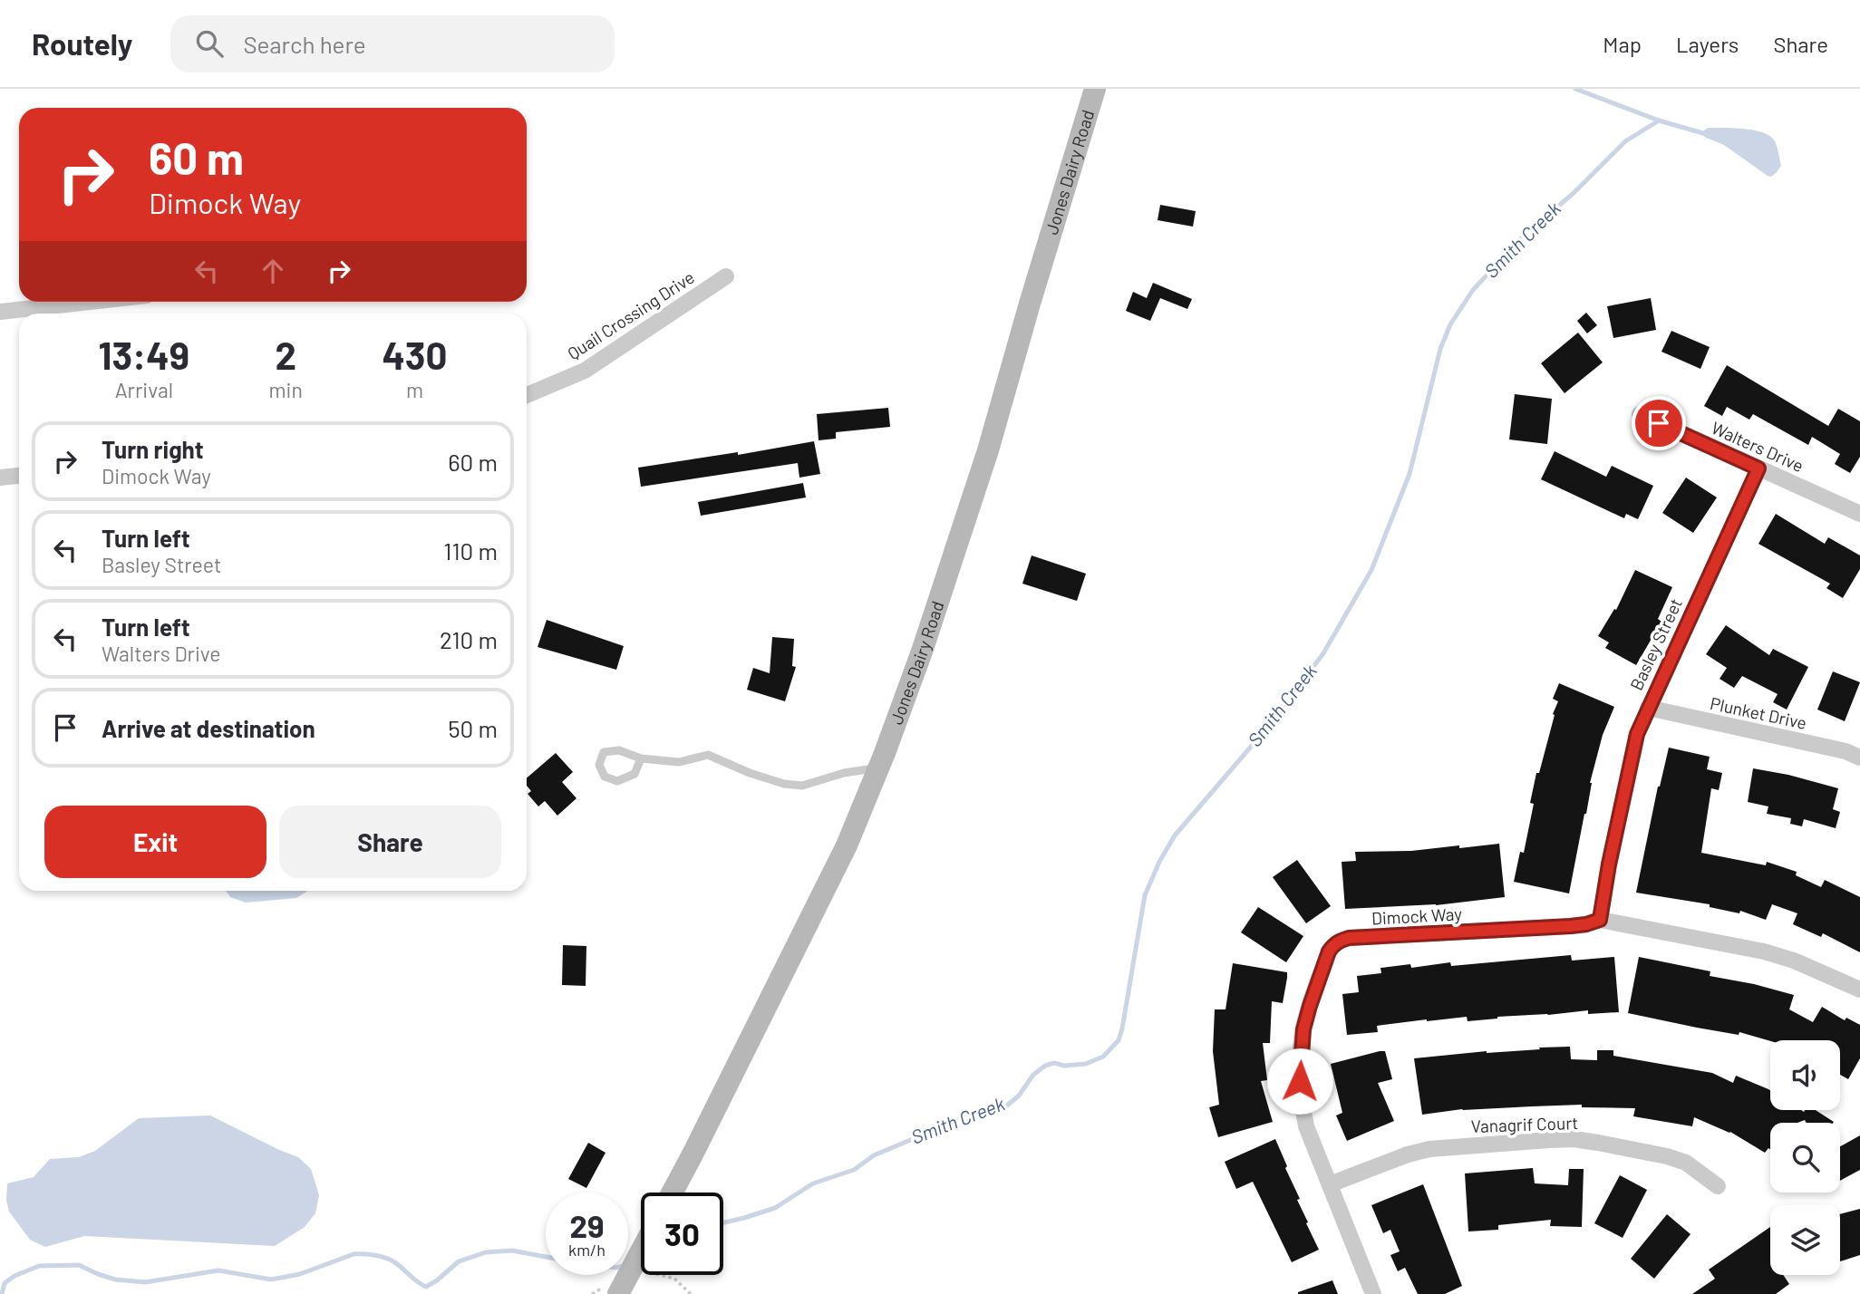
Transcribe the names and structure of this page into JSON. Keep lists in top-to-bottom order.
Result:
{
  "streets": {
    "street": [
      "Jones Dairy Road",
      "Quail Crossing Drive",
      "Walters Drive",
      "Basley Street",
      "Plunket Drive",
      "Dimock Way",
      "Vanagrif Court"
    ]
  },
  "crossings": [
    ["Walters Drive", "Basley Street"],
    ["Basley Street", "Plunket Drive"],
    ["Basley Street", "Dimock Way"],
    ["Dimock Way", "Vanagrif Court"]
  ],
  "water": ["Smith Creek"],
  "page": {
    "header": "Routely",
    "search": "Search here",
    "nav": ["Map", "Layers", "Share"],
    "turn": ["60 m", "Dimock Way"],
    "eta": [
      "13:49",
      "Arrival",
      "2",
      "min",
      "430",
      "m"
    ],
    "list": [
      {
        "name": "Turn right",
        "note": "Dimock Way",
        "value": "60 m"
      },
      {
        "name": "Turn left",
        "note": "Basley Street",
        "value": "110 m"
      },
      {
        "name": "Turn left",
        "note": "Walters Drive",
        "value": "210 m"
      },
      {
        "name": "Arrive at destination",
        "value": "50 m"
      }
    ],
    "buttons": ["Exit", "Share"],
    "speed": "29 km/h",
    "limit": "30"
  }
}
